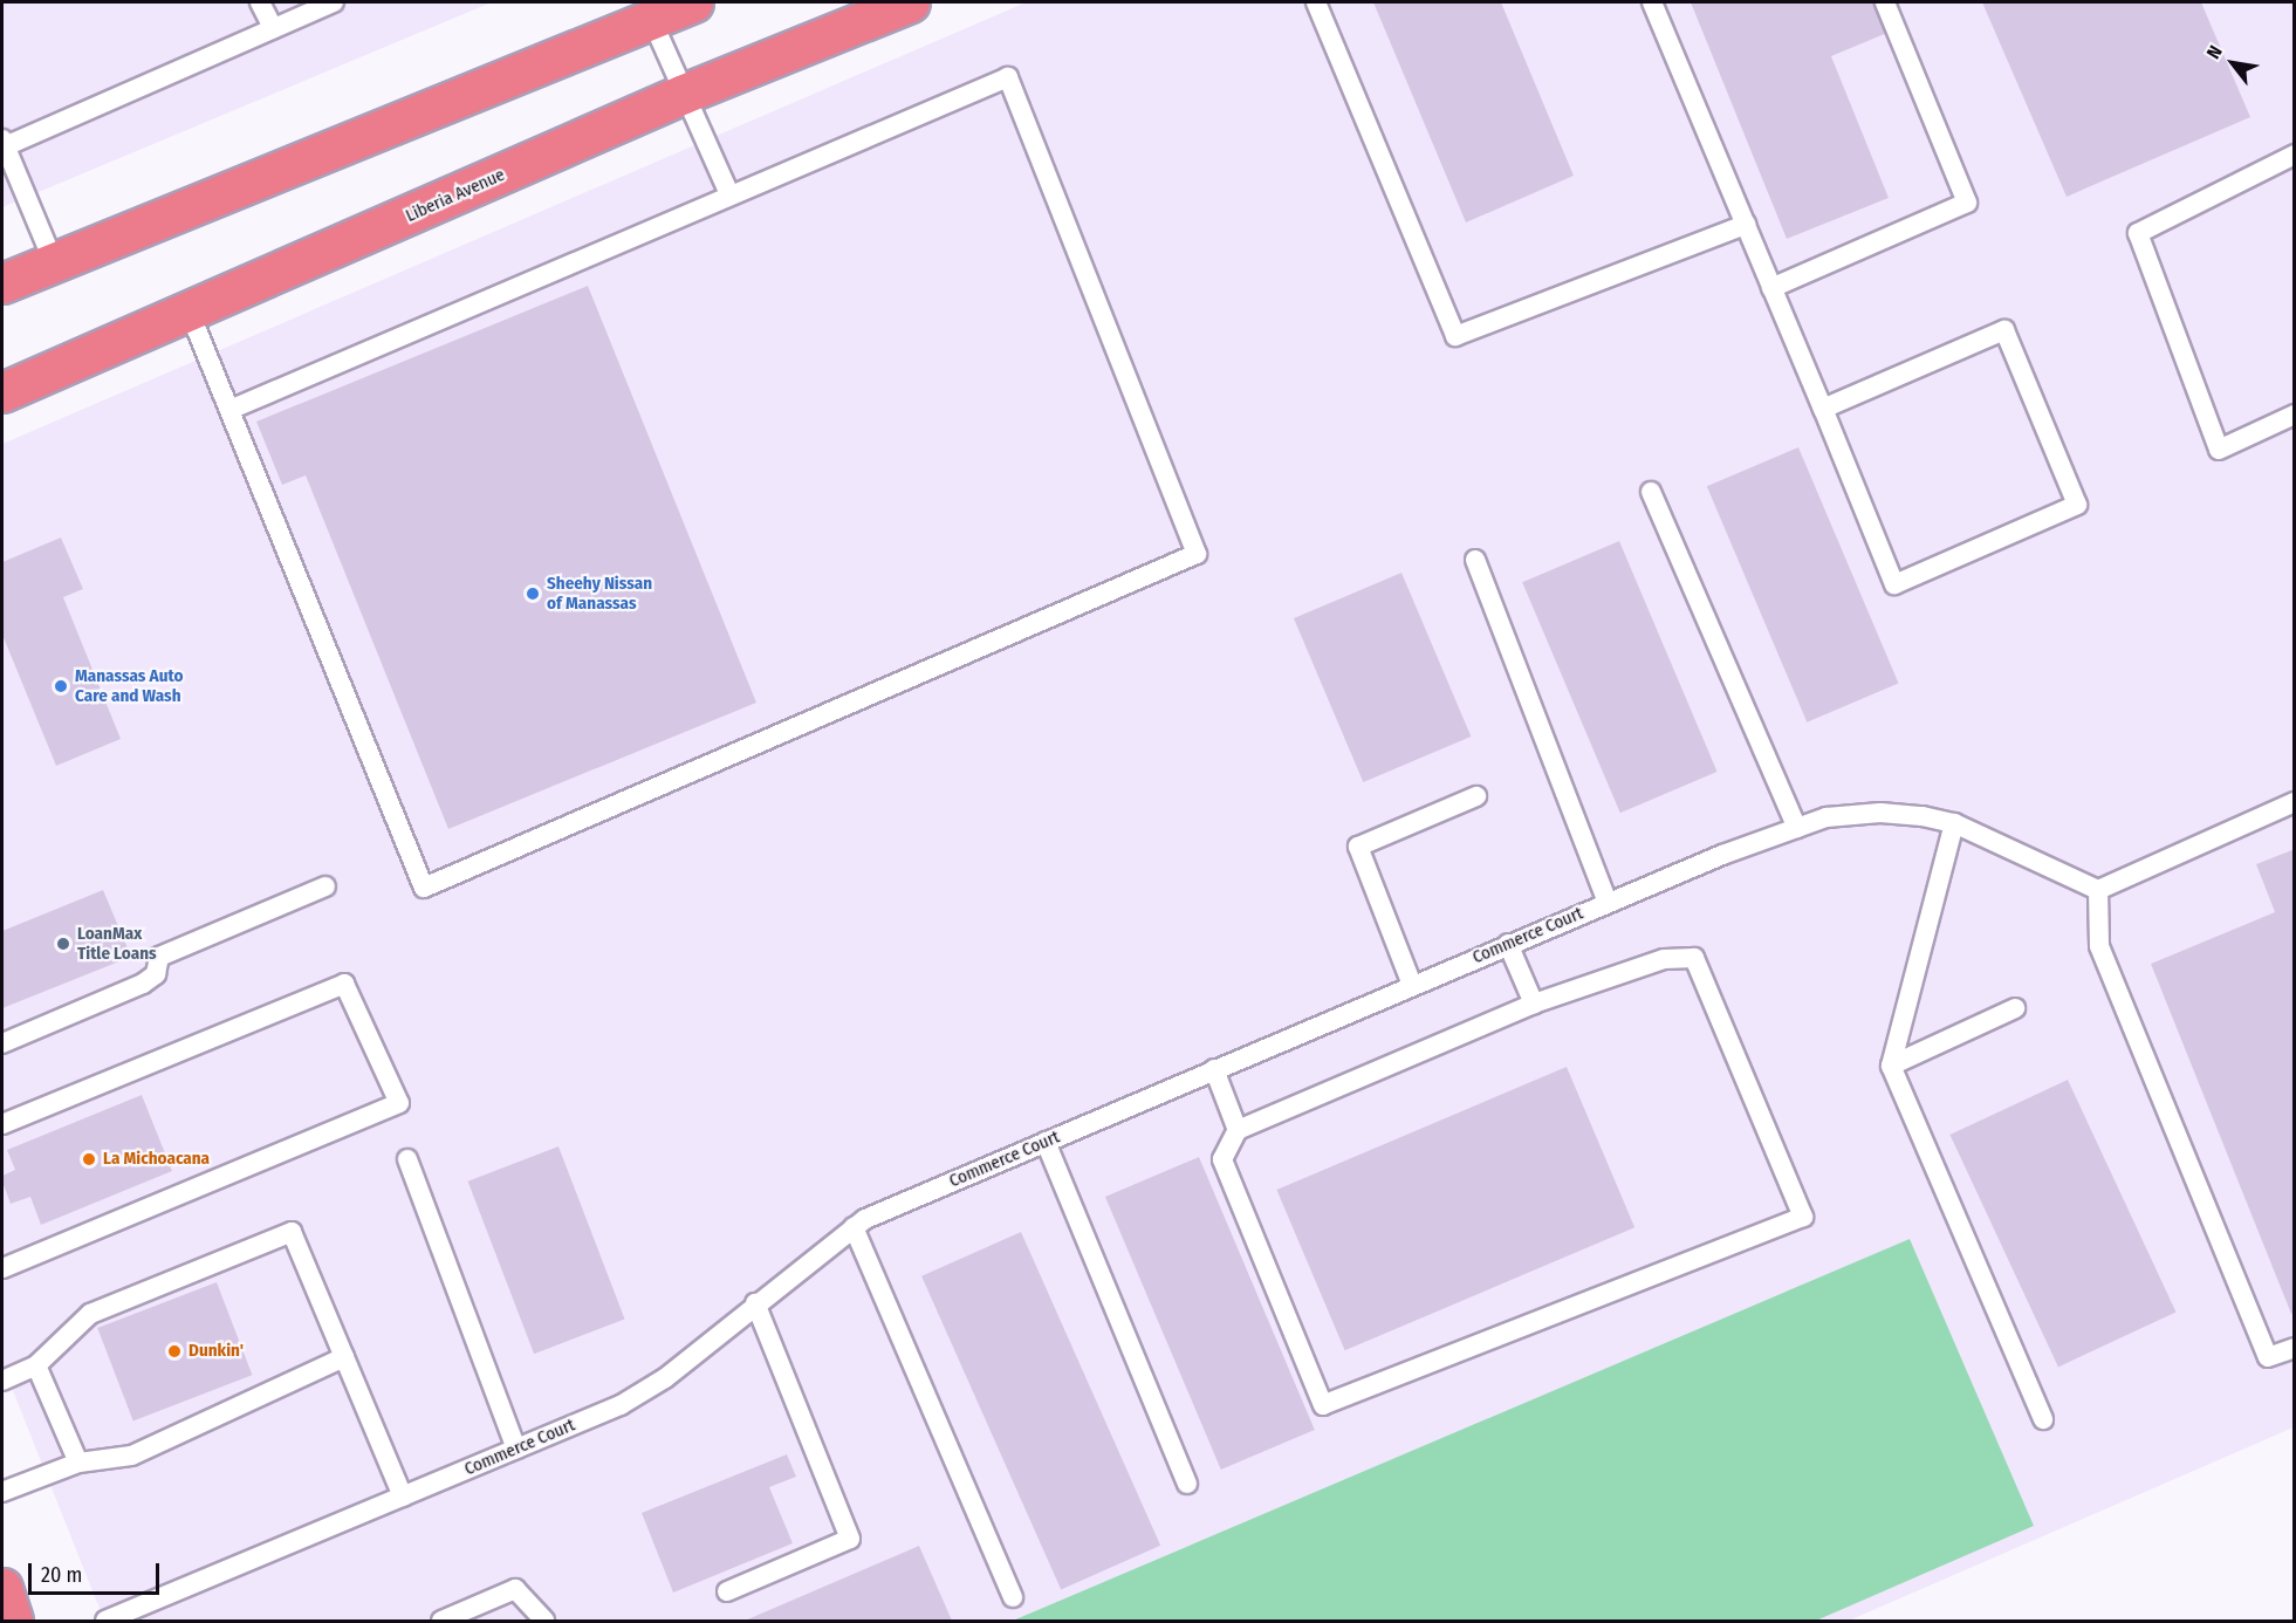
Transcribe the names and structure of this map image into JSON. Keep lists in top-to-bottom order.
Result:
{
  "streets": {
    "highway": ["Liberia Avenue"],
    "lane": ["Commerce Court"]
  },
  "places": [
    "Sheehy Nissan of Manassas",
    "Manassas Auto Care and Wash",
    "LoanMax Title Loans",
    "La Michoacana",
    "Dunkin'"
  ],
  "scale_bar": "20 m",
  "north": "top left"
}
